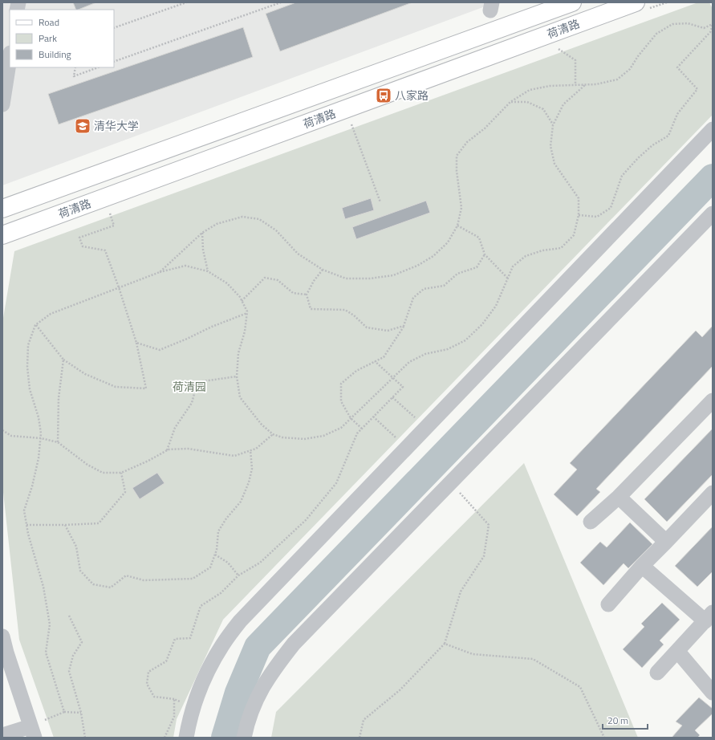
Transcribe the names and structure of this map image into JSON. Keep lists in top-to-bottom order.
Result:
{
  "streets": {
    "main road": ["荷清路"]
  },
  "parks": ["荷清园"],
  "places": {
    "bus stop": ["八家路"],
    "school or university": ["清华大学"]
  },
  "legend": ["Road", "Park", "Building"],
  "scale_bar": "20 m"
}
